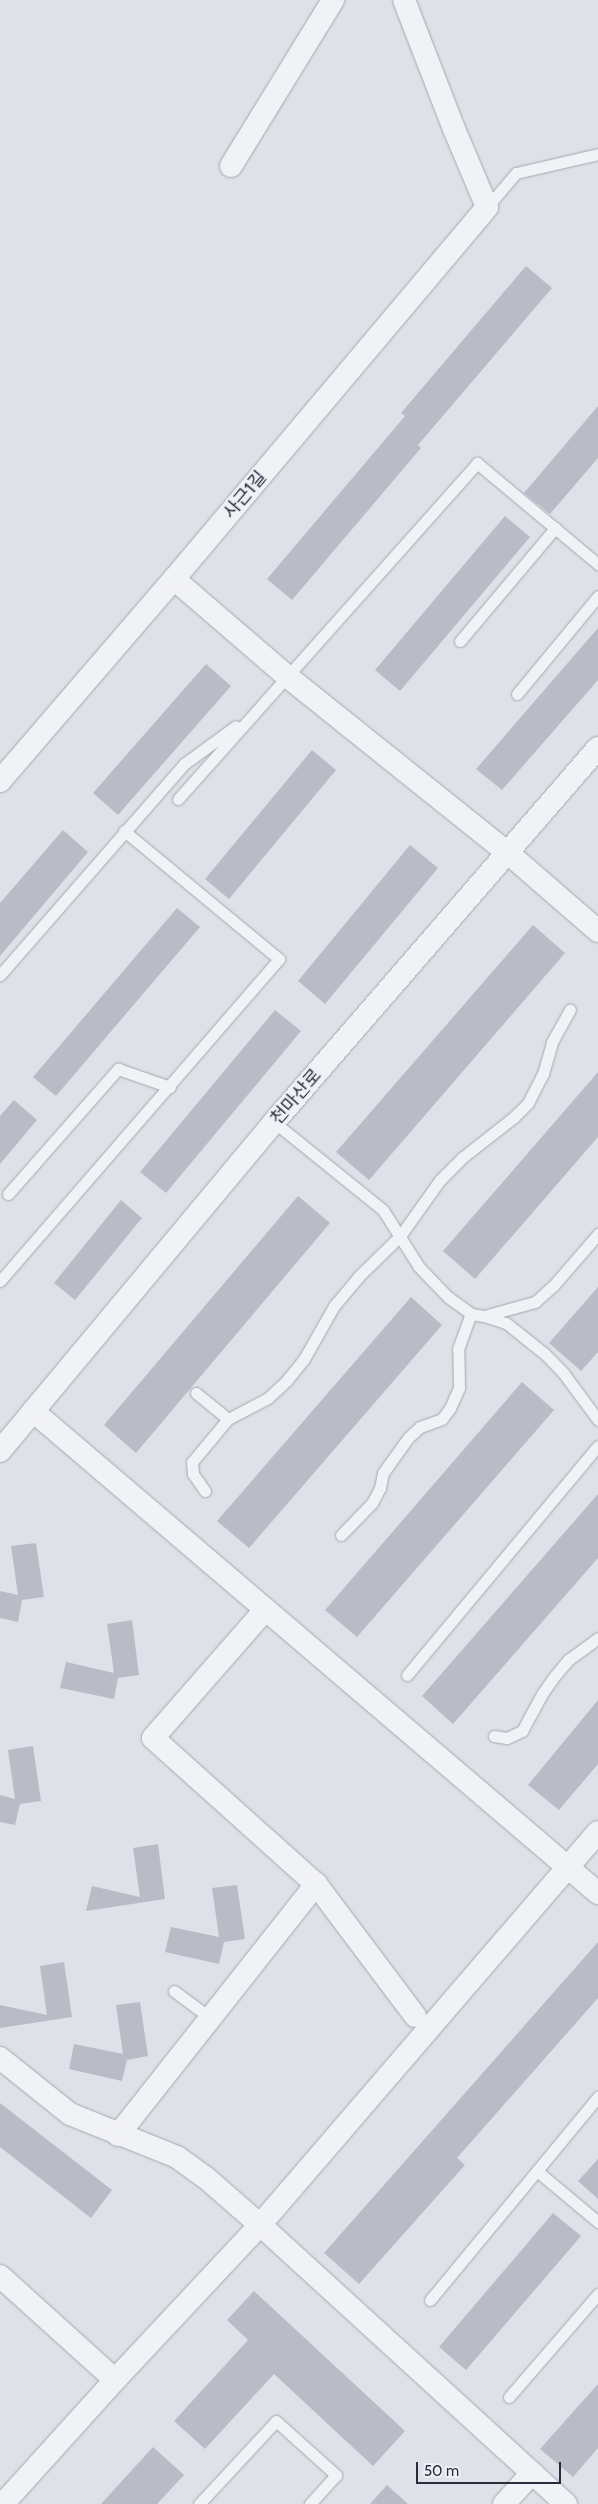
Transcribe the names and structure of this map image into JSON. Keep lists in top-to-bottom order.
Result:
{
  "streets": {
    "street": ["사근1길", "천마산로"]
  },
  "scale_bar": "50 m"
}
